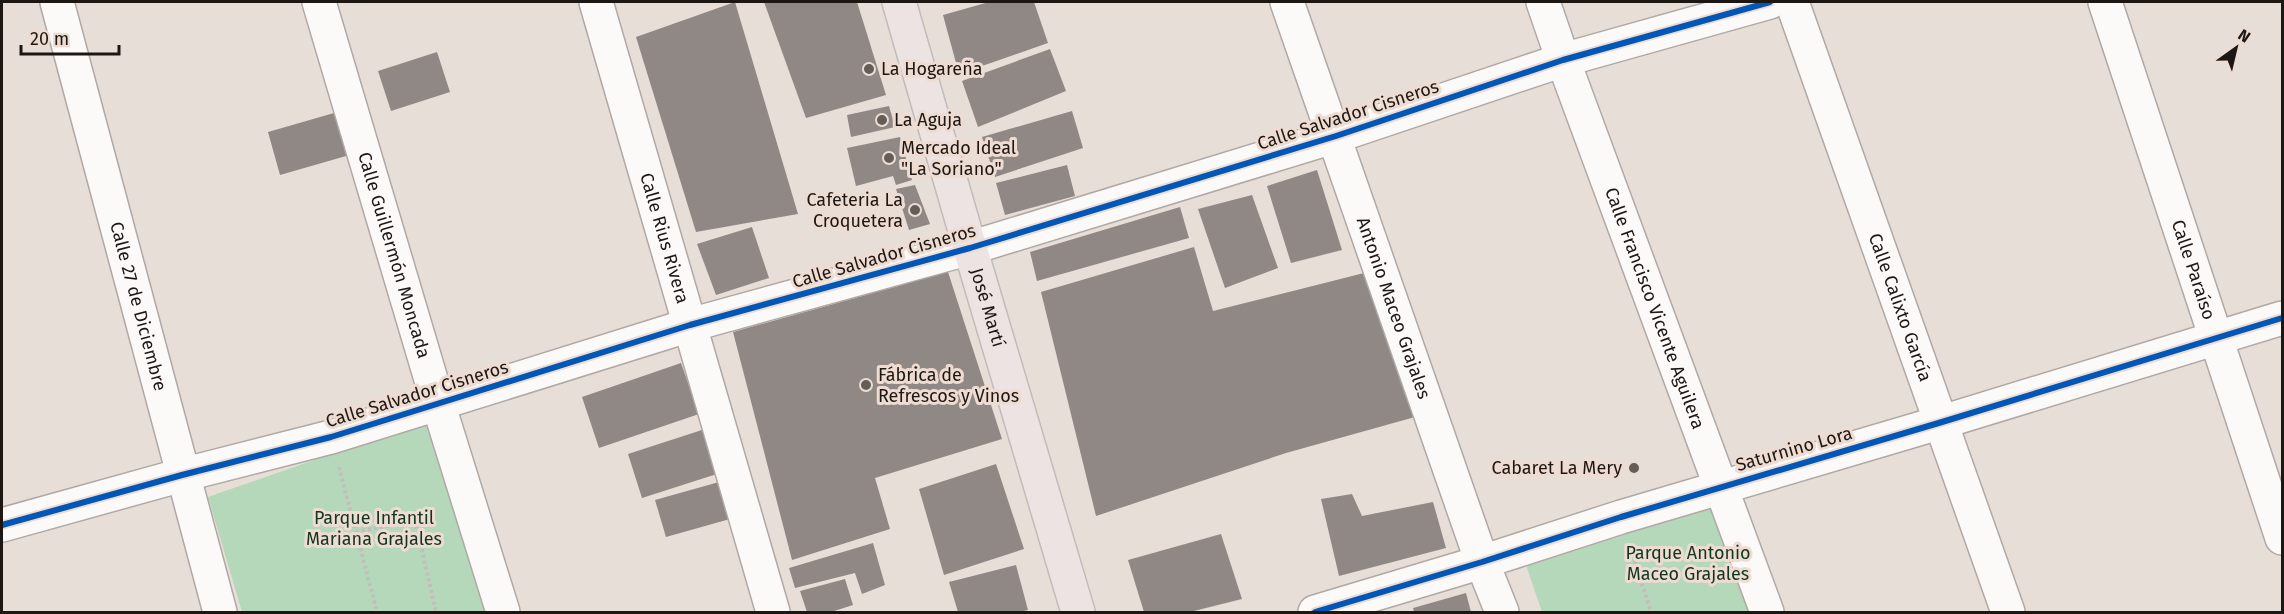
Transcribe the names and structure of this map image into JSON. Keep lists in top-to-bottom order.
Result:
{
  "streets": {
    "main road": ["José Martí"],
    "street": [
      "Calle Salvador Cisneros",
      "Calle Rius Rivera",
      "Calle Guillermón Moncada",
      "Calle Paraíso",
      "Calle 27 de Diciembre",
      "Antonio Maceo Grajales",
      "Calle Francisco Vicente Aguilera",
      "Calle Calixto García",
      "Saturnino Lora"
    ]
  },
  "crossings": [
    ["Calle Salvador Cisneros", "Calle Rius Rivera"],
    ["Calle Salvador Cisneros", "Calle Guillermón Moncada"],
    ["Calle Salvador Cisneros", "Calle 27 de Diciembre"],
    ["Calle Salvador Cisneros", "José Martí"],
    ["Calle Salvador Cisneros", "Antonio Maceo Grajales"],
    ["Calle Salvador Cisneros", "Calle Francisco Vicente Aguilera"],
    ["Calle Paraíso", "Saturnino Lora"],
    ["Antonio Maceo Grajales", "Saturnino Lora"],
    ["Calle Francisco Vicente Aguilera", "Saturnino Lora"],
    ["Calle Calixto García", "Saturnino Lora"]
  ],
  "parks": ["Parque Infantil Mariana Grajales", "Parque Antonio Maceo Grajales"],
  "places": [
    "La Hogareña",
    "La Aguja",
    "Mercado Ideal \"La Soriano\"",
    "Cafeteria La Croquetera",
    "Fábrica de Refrescos y Vinos",
    "Cabaret La Mery"
  ],
  "scale_bar": "20 m",
  "north": "top right"
}
